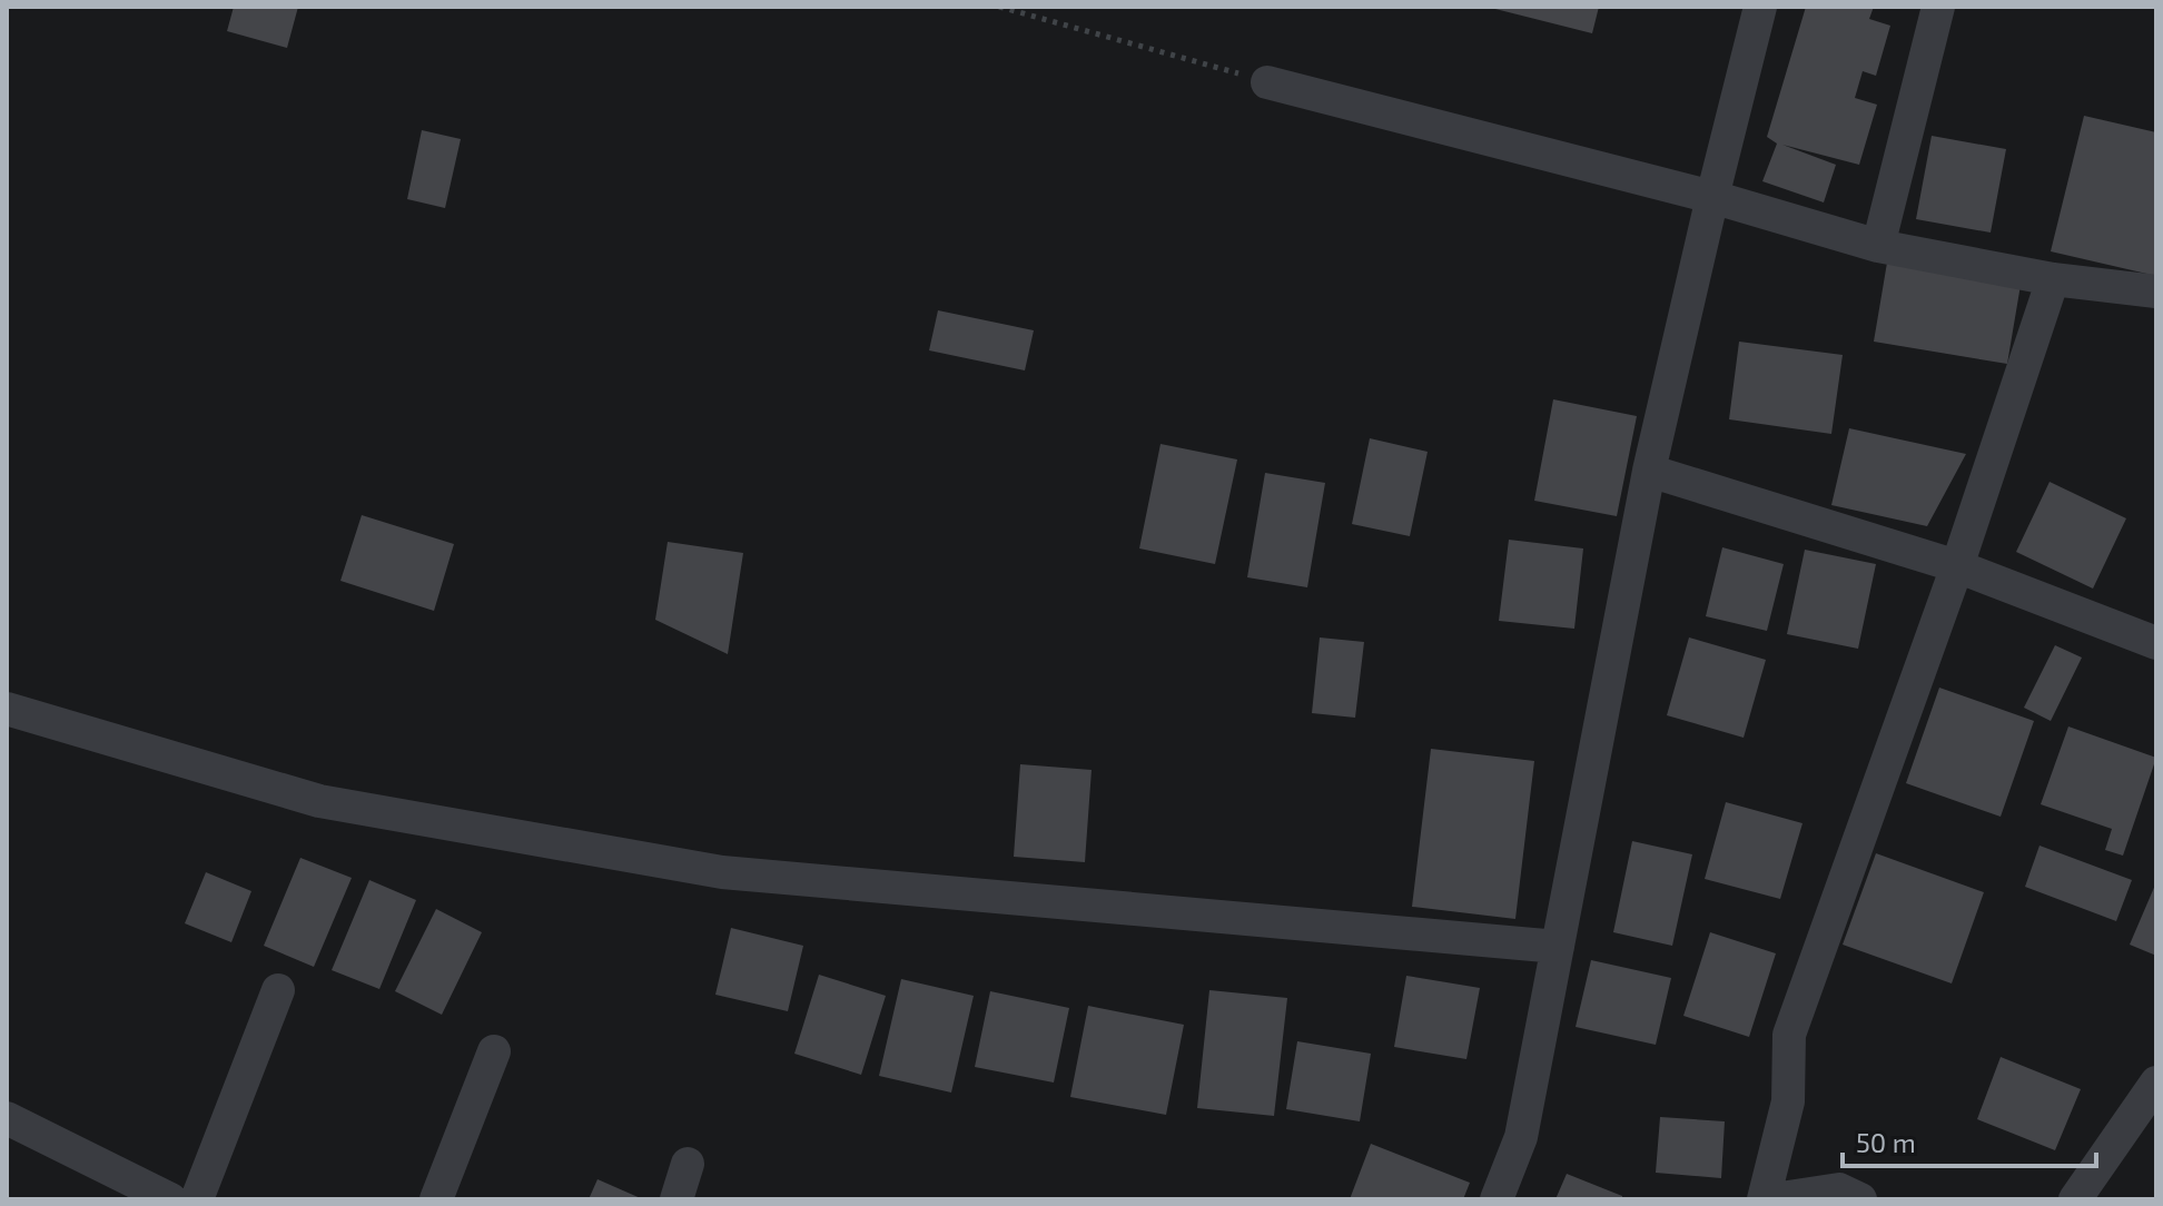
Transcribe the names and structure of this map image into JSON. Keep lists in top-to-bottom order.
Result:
{
  "scale_bar": "50 m"
}
